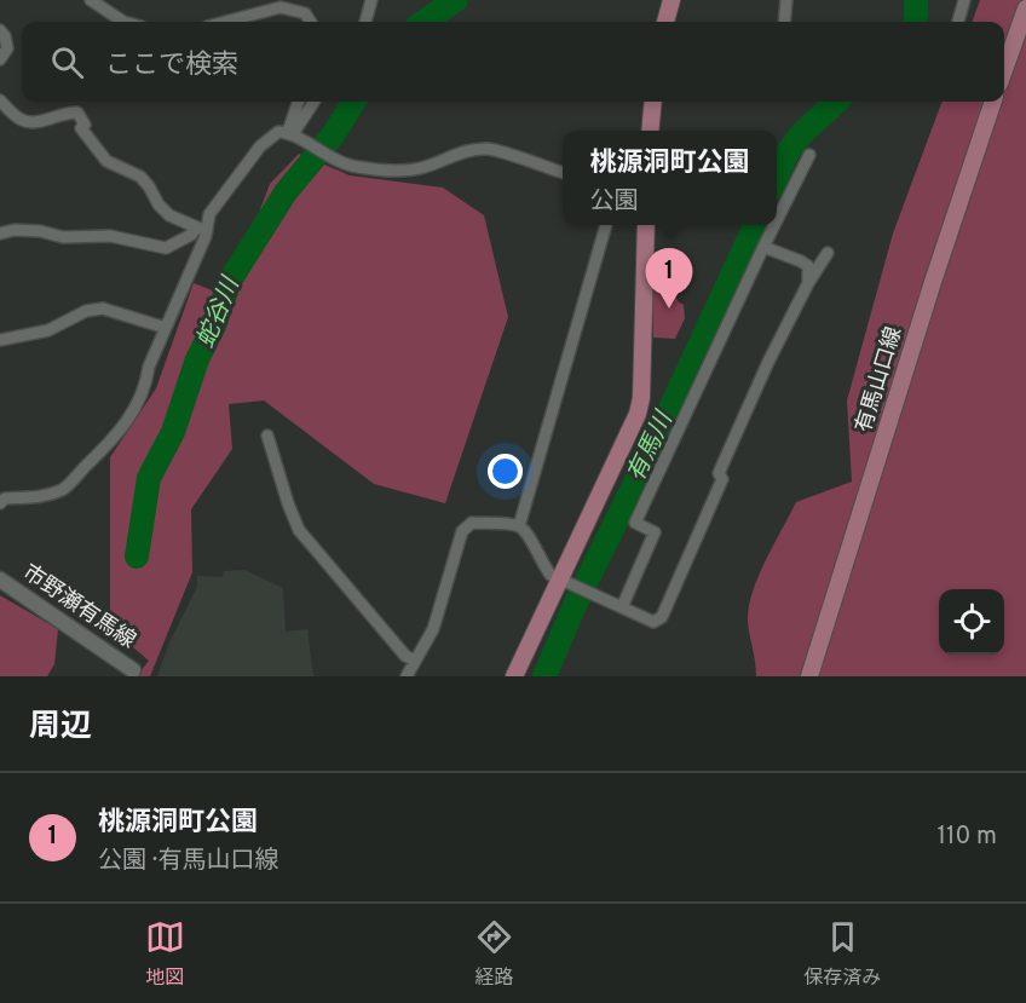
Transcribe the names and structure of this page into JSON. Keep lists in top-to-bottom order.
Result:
{
  "streets": {
    "main road": ["有馬山口線", "市野瀬有馬線"]
  },
  "water": ["蛇谷川", "有馬川"],
  "page": {
    "search": "ここで検索",
    "popup": ["桃源洞町公園", "公園"],
    "pins": "1",
    "heading": "周辺",
    "list": [
      {
        "mark": "1",
        "name": "桃源洞町公園",
        "note": "公園 · 有馬山口線",
        "value": "110 m"
      }
    ],
    "nav": ["地図", "経路", "保存済み"]
  }
}
